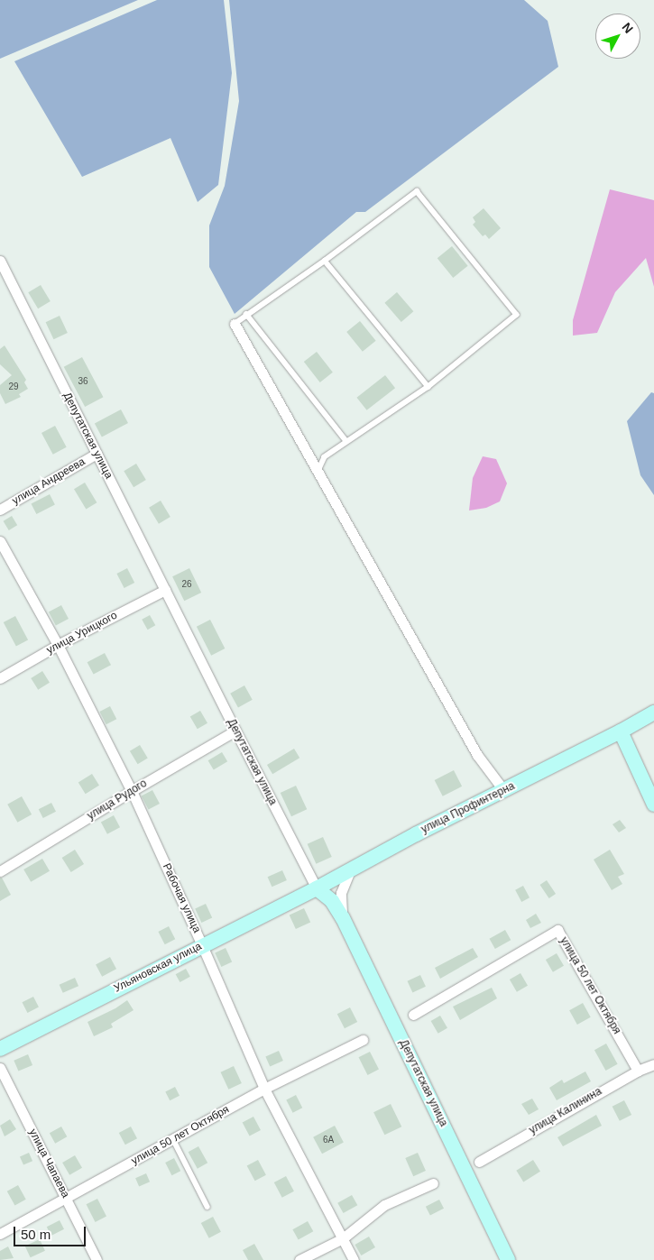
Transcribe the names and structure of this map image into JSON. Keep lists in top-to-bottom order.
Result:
{
  "streets": {
    "main road": ["Депутатская улица", "улица Профинтерна", "Ульяновская улица"],
    "street": [
      "улица Андреева",
      "улица Урицкого",
      "улица Рудого",
      "Рабочая улица",
      "улица 50 лет Октября",
      "улица Калинина",
      "улица Чапаева"
    ]
  },
  "crossings": [
    ["Депутатская улица", "улица Андреева"],
    ["Депутатская улица", "улица Урицкого"],
    ["Депутатская улица", "улица Рудого"],
    ["Депутатская улица", "улица Профинтерна"],
    ["Депутатская улица", "Ульяновская улица"],
    ["улица Урицкого", "Рабочая улица"],
    ["улица Рудого", "Рабочая улица"],
    ["улица Профинтерна", "Ульяновская улица"],
    ["Рабочая улица", "Ульяновская улица"],
    ["Рабочая улица", "улица 50 лет Октября"],
    ["улица 50 лет Октября", "улица Калинина"],
    ["улица 50 лет Октября", "улица Чапаева"]
  ],
  "house_numbers": [
    "36",
    "29",
    "26",
    "6А"
  ],
  "scale_bar": "50 m",
  "north": "top right"
}
